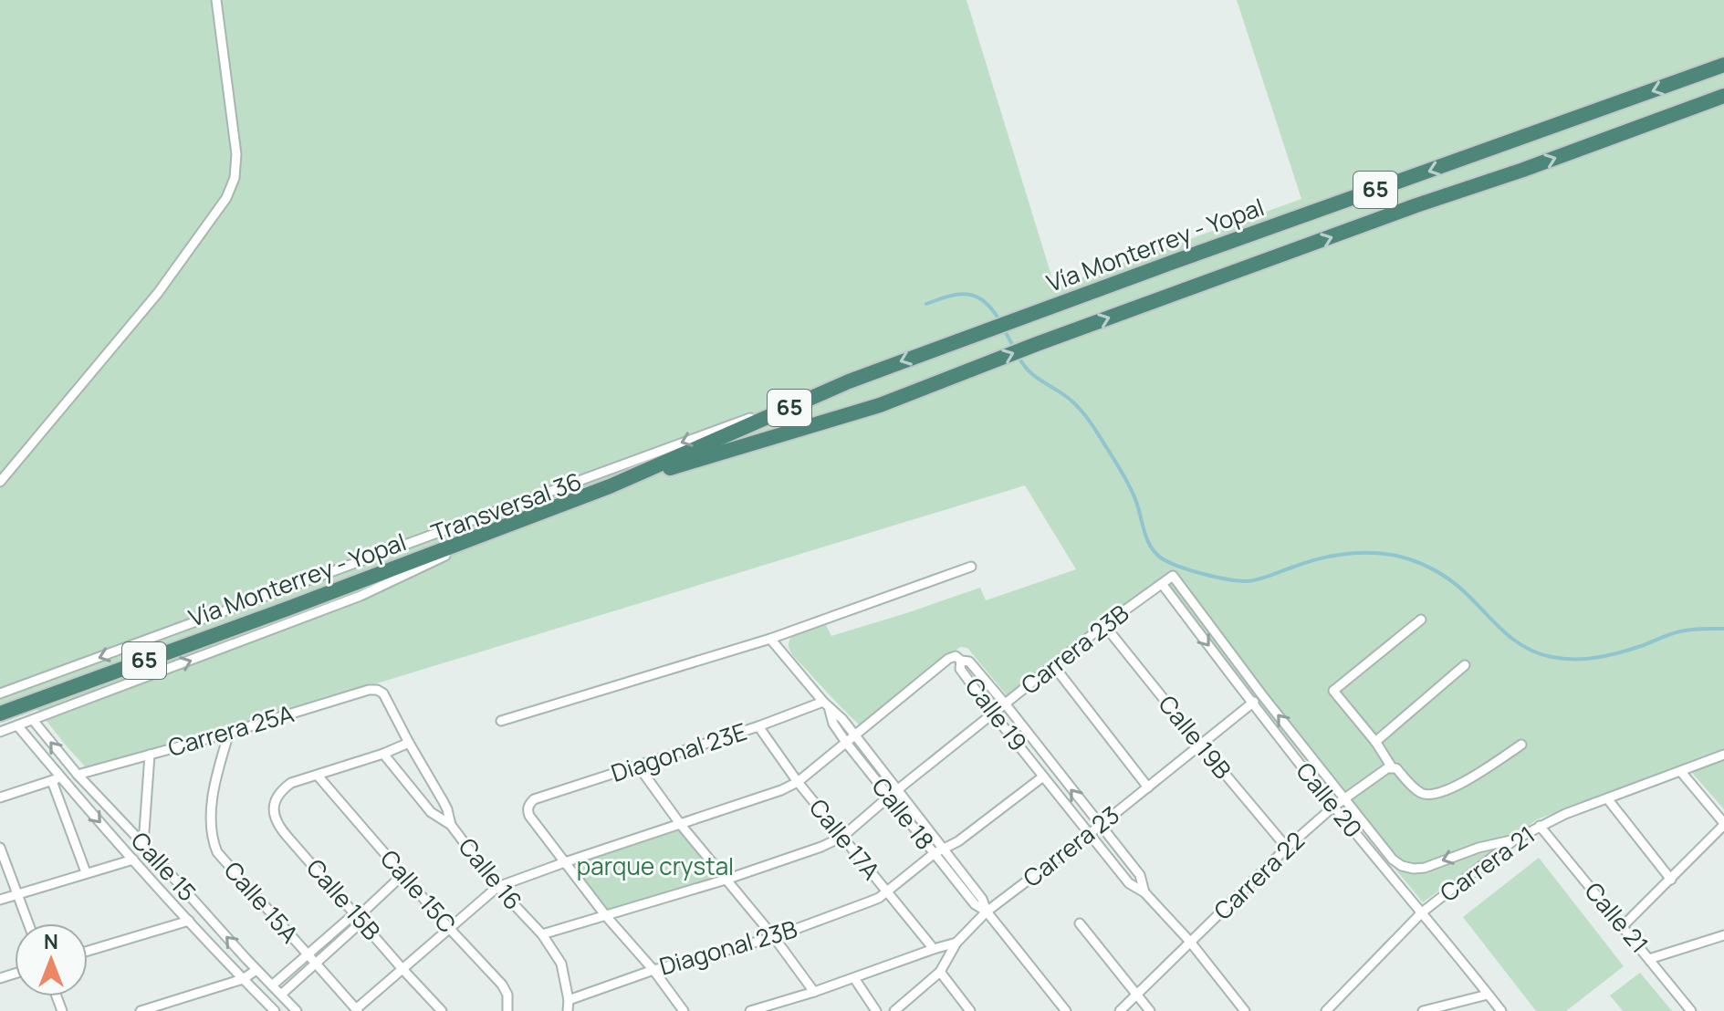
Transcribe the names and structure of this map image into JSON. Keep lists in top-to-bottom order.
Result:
{
  "streets": {
    "highway": ["65", "Vía Monterrey - Yopal"],
    "street": [
      "Transversal 36",
      "Carrera 23B",
      "Calle 19",
      "Carrera 25A",
      "Calle 19B",
      "Diagonal 23E",
      "Calle 20",
      "Calle 18",
      "Calle 17A",
      "Carrera 23",
      "Carrera 21",
      "Calle 15",
      "Calle 16",
      "Carrera 22",
      "Calle 15C",
      "Calle 15B",
      "Calle 15A",
      "Calle 21",
      "Diagonal 23B"
    ]
  },
  "crossings": [
    ["Vía Monterrey - Yopal", "Transversal 36"],
    ["Transversal 36", "Calle 15"],
    ["Carrera 23B", "Calle 19"],
    ["Carrera 23B", "Calle 19B"],
    ["Carrera 23B", "Calle 20"],
    ["Carrera 23B", "Calle 18"],
    ["Carrera 23B", "Calle 17A"],
    ["Carrera 23B", "Carrera 23"],
    ["Carrera 23B", "Calle 16"],
    ["Calle 19", "Carrera 23"],
    ["Calle 19", "Carrera 22"],
    ["Calle 19", "Diagonal 23B"],
    ["Carrera 25A", "Calle 15"],
    ["Carrera 25A", "Calle 15A"],
    ["Calle 19B", "Carrera 23"],
    ["Calle 19B", "Carrera 22"],
    ["Diagonal 23E", "Calle 18"],
    ["Diagonal 23E", "Calle 17A"],
    ["Calle 20", "Carrera 23"],
    ["Calle 20", "Carrera 21"],
    ["Calle 20", "Carrera 22"],
    ["Calle 18", "Carrera 23"],
    ["Calle 18", "Diagonal 23B"],
    ["Calle 17A", "Diagonal 23B"],
    ["Carrera 21", "Calle 21"],
    ["Calle 16", "Diagonal 23B"],
    ["Calle 15C", "Calle 15B"]
  ],
  "parks": ["parque crystal"],
  "north": "top"
}
